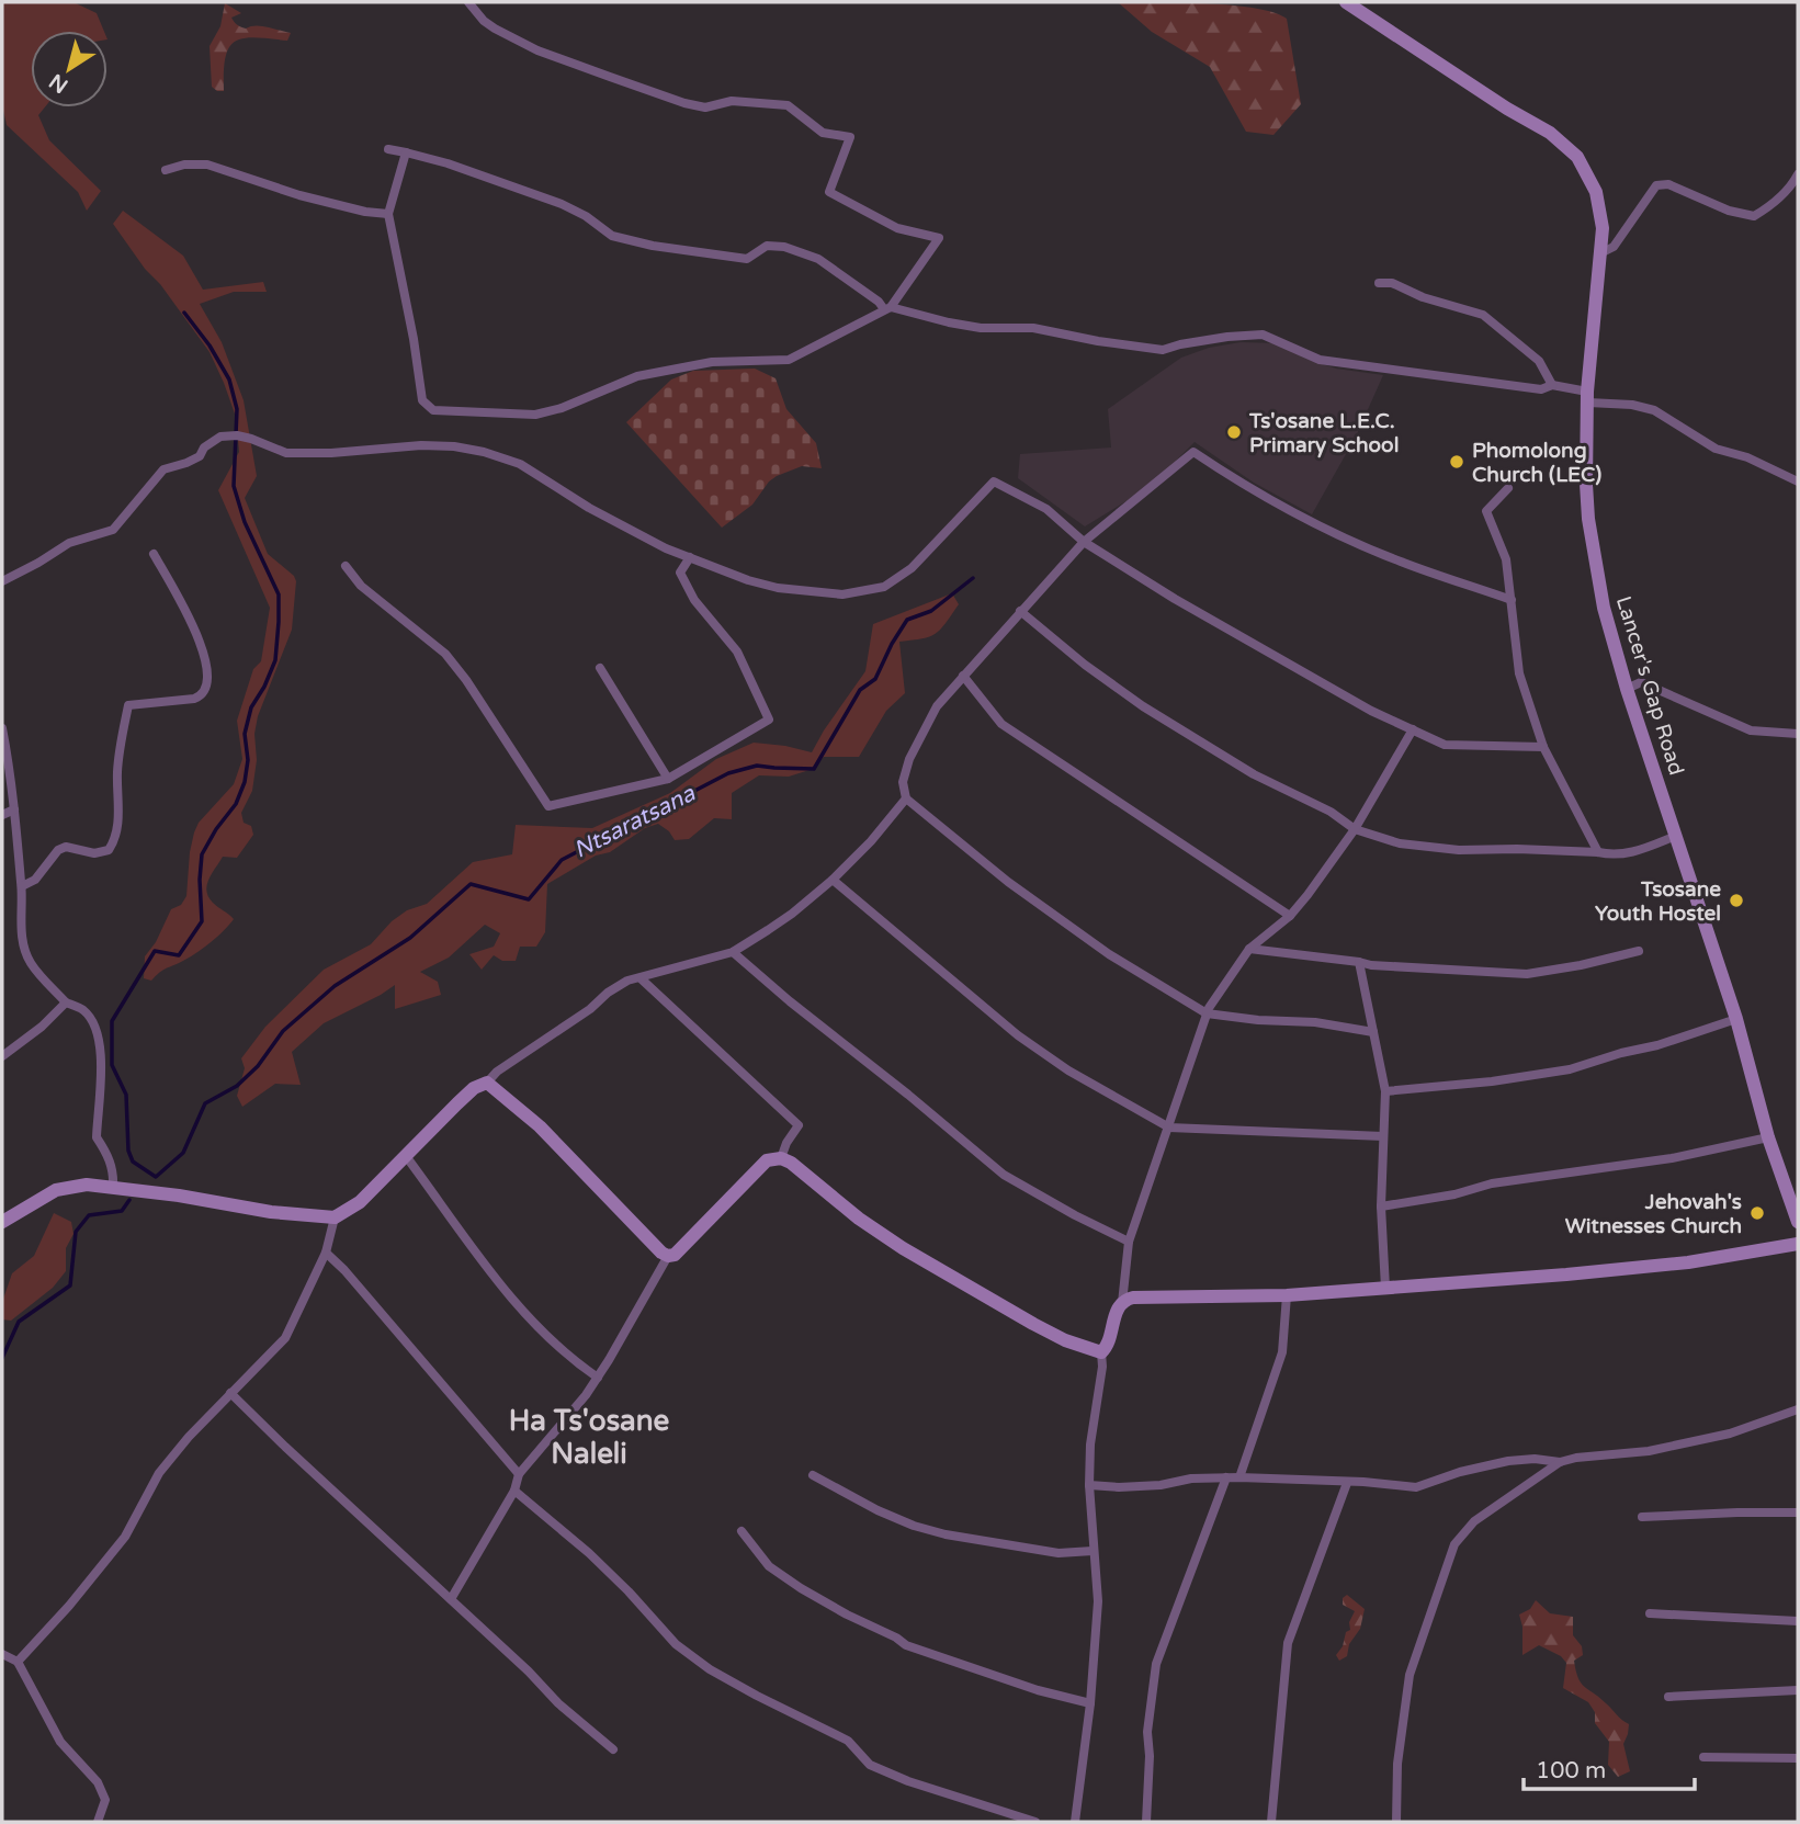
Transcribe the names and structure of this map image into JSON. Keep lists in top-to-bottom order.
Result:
{
  "streets": {
    "street": ["Lancer's Gap Road"]
  },
  "districts": ["Ha Ts'osane Naleli"],
  "water": ["Ntsaratsana"],
  "places": [
    "Ts'osane L.E.C. Primary School",
    "Phomolong Church (LEC)",
    "Tsosane Youth Hostel",
    "Jehovah's Witnesses Church"
  ],
  "scale_bar": "100 m",
  "north": "bottom left"
}
